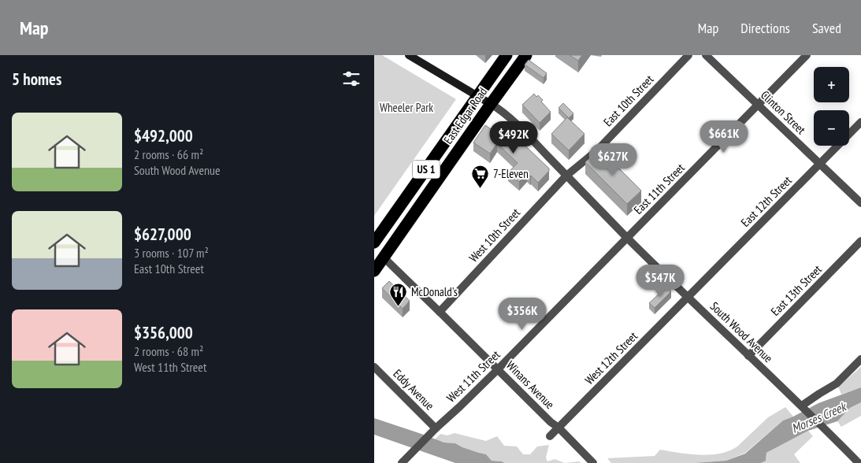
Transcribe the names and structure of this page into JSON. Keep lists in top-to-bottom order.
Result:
{
  "streets": {
    "highway": ["East Edgar Road", "US 1"],
    "main road": ["South Wood Avenue"],
    "street": [
      "East 10th Street",
      "Clinton Street",
      "East 11th Street",
      "East 12th Street",
      "West 10th Street",
      "East 13th Street",
      "West 12th Street",
      "West 11th Street",
      "Winans Avenue",
      "Eddy Avenue"
    ]
  },
  "crossings": [
    ["East 10th Street", "West 10th Street"],
    ["East 10th Street", "South Wood Avenue"],
    ["Clinton Street", "East 11th Street"],
    ["Clinton Street", "East 12th Street"],
    ["East Edgar Road", "South Wood Avenue"],
    ["East Edgar Road", "Winans Avenue"],
    ["East 11th Street", "South Wood Avenue"],
    ["East 11th Street", "West 11th Street"],
    ["East 12th Street", "South Wood Avenue"],
    ["East 12th Street", "West 12th Street"],
    ["West 10th Street", "South Wood Avenue"],
    ["West 10th Street", "Winans Avenue"],
    ["East 13th Street", "South Wood Avenue"],
    ["South Wood Avenue", "West 12th Street"],
    ["South Wood Avenue", "West 11th Street"],
    ["West 12th Street", "Winans Avenue"],
    ["West 11th Street", "Winans Avenue"],
    ["West 11th Street", "Eddy Avenue"]
  ],
  "water": ["Morses Creek"],
  "parks": ["Wheeler Park"],
  "places": {
    "supermarket": ["7-Eleven"],
    "restaurant": ["McDonald's"]
  },
  "page": {
    "header": "Map",
    "nav": ["Map", "Directions", "Saved"],
    "heading": "5 homes",
    "map_buttons": ["+", "−"],
    "list": [
      {
        "name": "$492,000",
        "note": "2 rooms · 66 m² · South Wood Avenue"
      },
      {
        "name": "$627,000",
        "note": "3 rooms · 107 m² · East 10th Street"
      },
      {
        "name": "$356,000",
        "note": "2 rooms · 68 m² · West 11th Street"
      }
    ],
    "price": [
      "$661K",
      "$492K",
      "$627K",
      "$547K",
      "$356K"
    ]
  }
}
